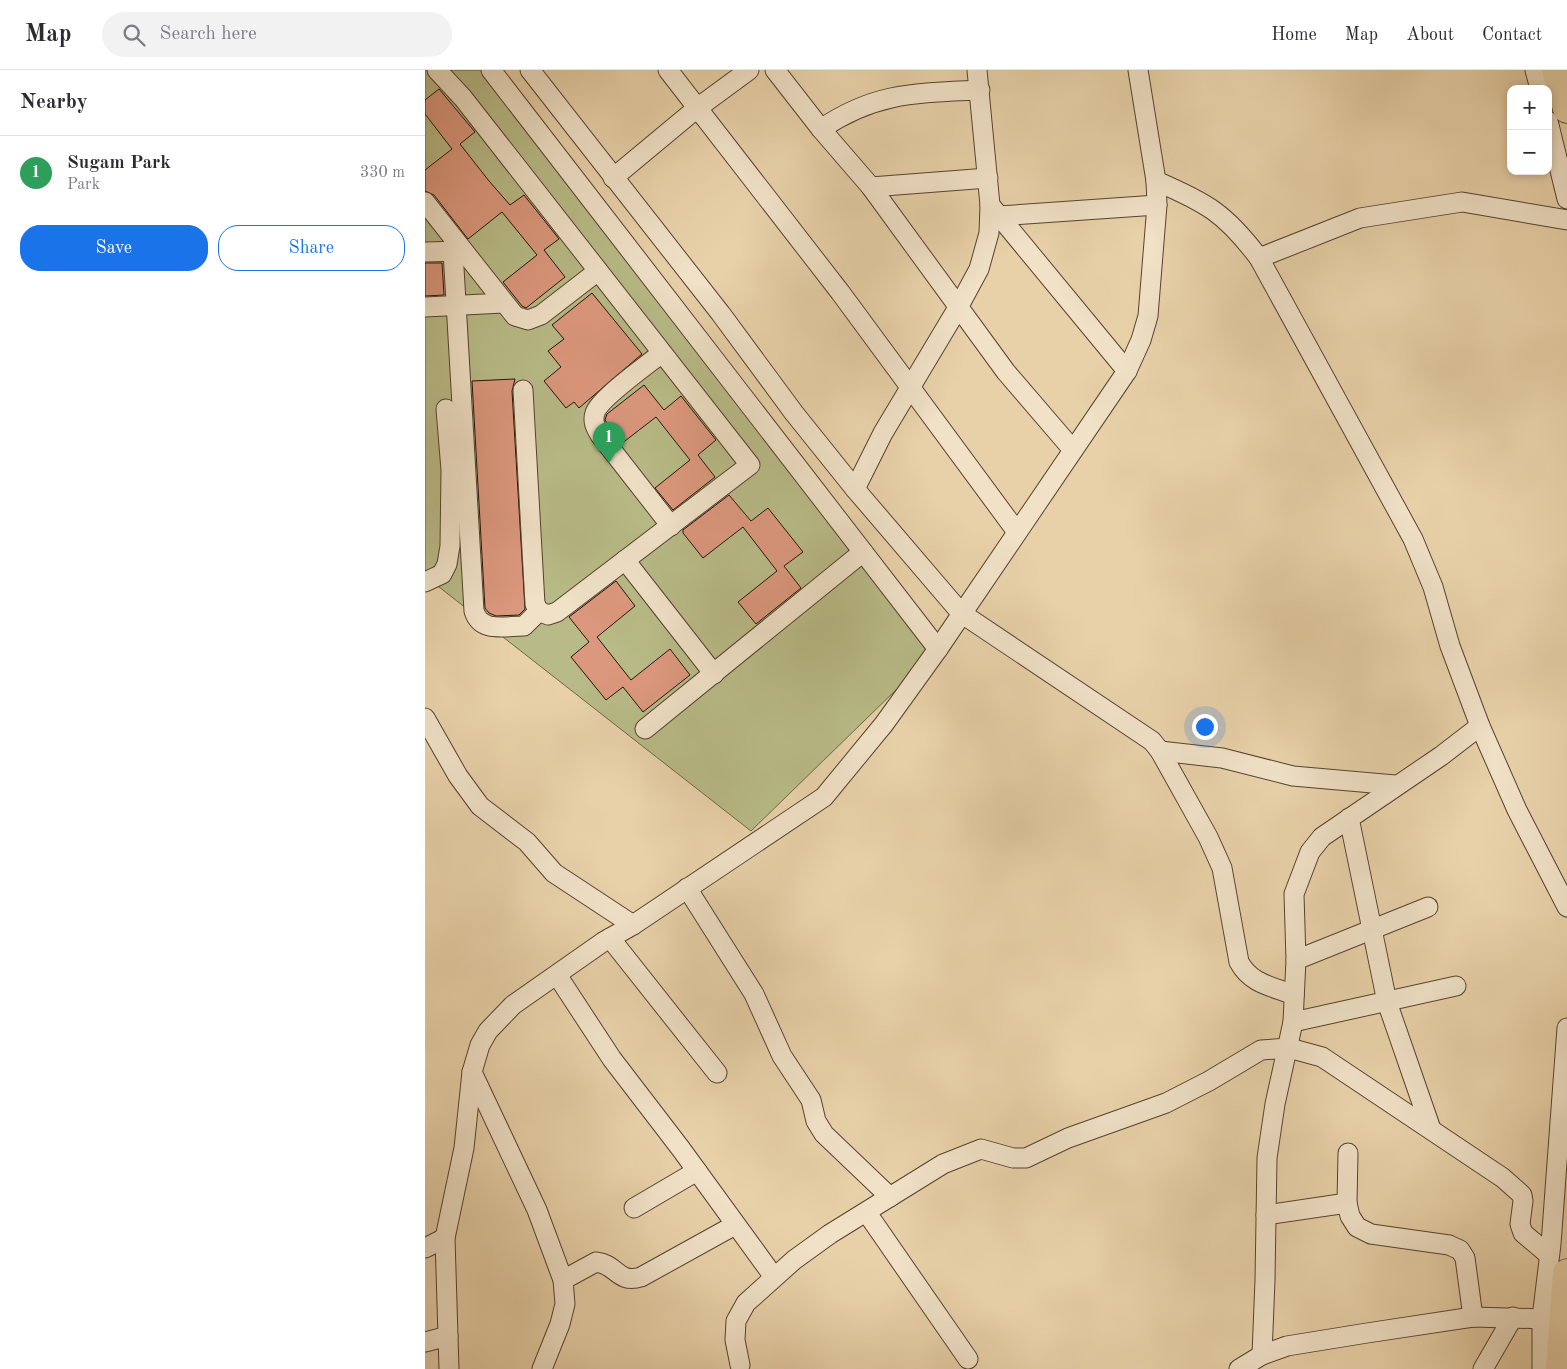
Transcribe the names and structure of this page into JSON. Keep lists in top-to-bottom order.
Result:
{
  "page": {
    "header": "Map",
    "search": "Search here",
    "nav": [
      "Home",
      "Map",
      "About",
      "Contact"
    ],
    "heading": "Nearby",
    "map_buttons": ["+", "−"],
    "list": [
      {
        "mark": "1",
        "name": "Sugam Park",
        "note": "Park",
        "value": "330 m"
      }
    ],
    "buttons": ["Save", "Share"],
    "pins": "1"
  }
}
